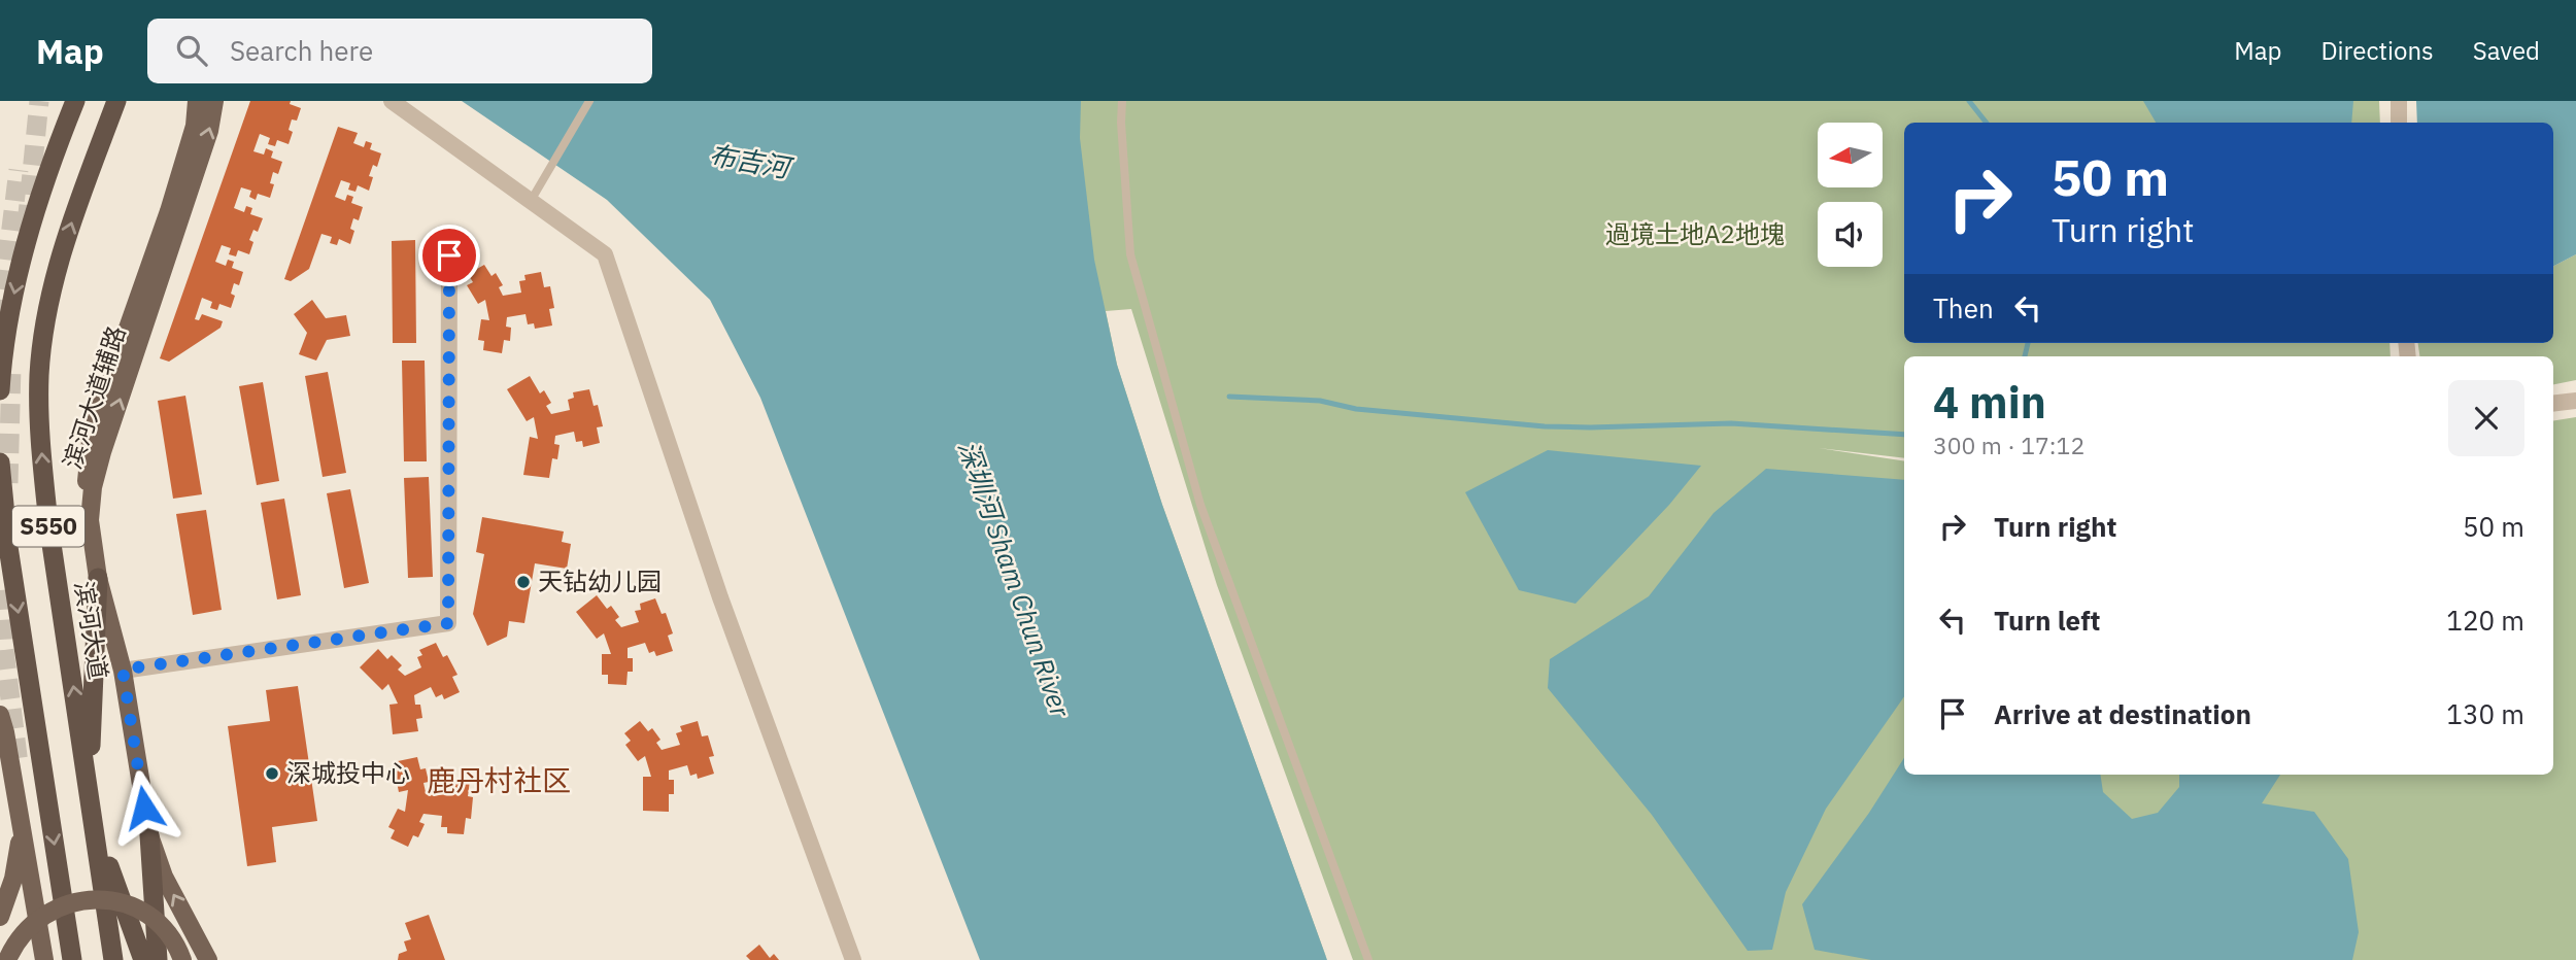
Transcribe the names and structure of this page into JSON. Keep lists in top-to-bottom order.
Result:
{
  "streets": {
    "highway": ["S550", "滨河大道"],
    "main road": ["滨河大道辅路"]
  },
  "districts": ["鹿丹村社区"],
  "water": ["布吉河", "深圳河 Sham Chun River"],
  "parks": ["過境土地A2地塊"],
  "places": ["天钻幼儿园", "深城投中心"],
  "north": "left",
  "page": {
    "header": "Map",
    "search": "Search here",
    "nav": ["Map", "Directions", "Saved"],
    "turn": ["50 m", "Turn right"],
    "then": "Then",
    "heading": ["4 min", "300 m · 17:12"],
    "list": [
      {
        "name": "Turn right",
        "value": "50 m"
      },
      {
        "name": "Turn left",
        "value": "120 m"
      },
      {
        "name": "Arrive at destination",
        "value": "130 m"
      }
    ]
  }
}
